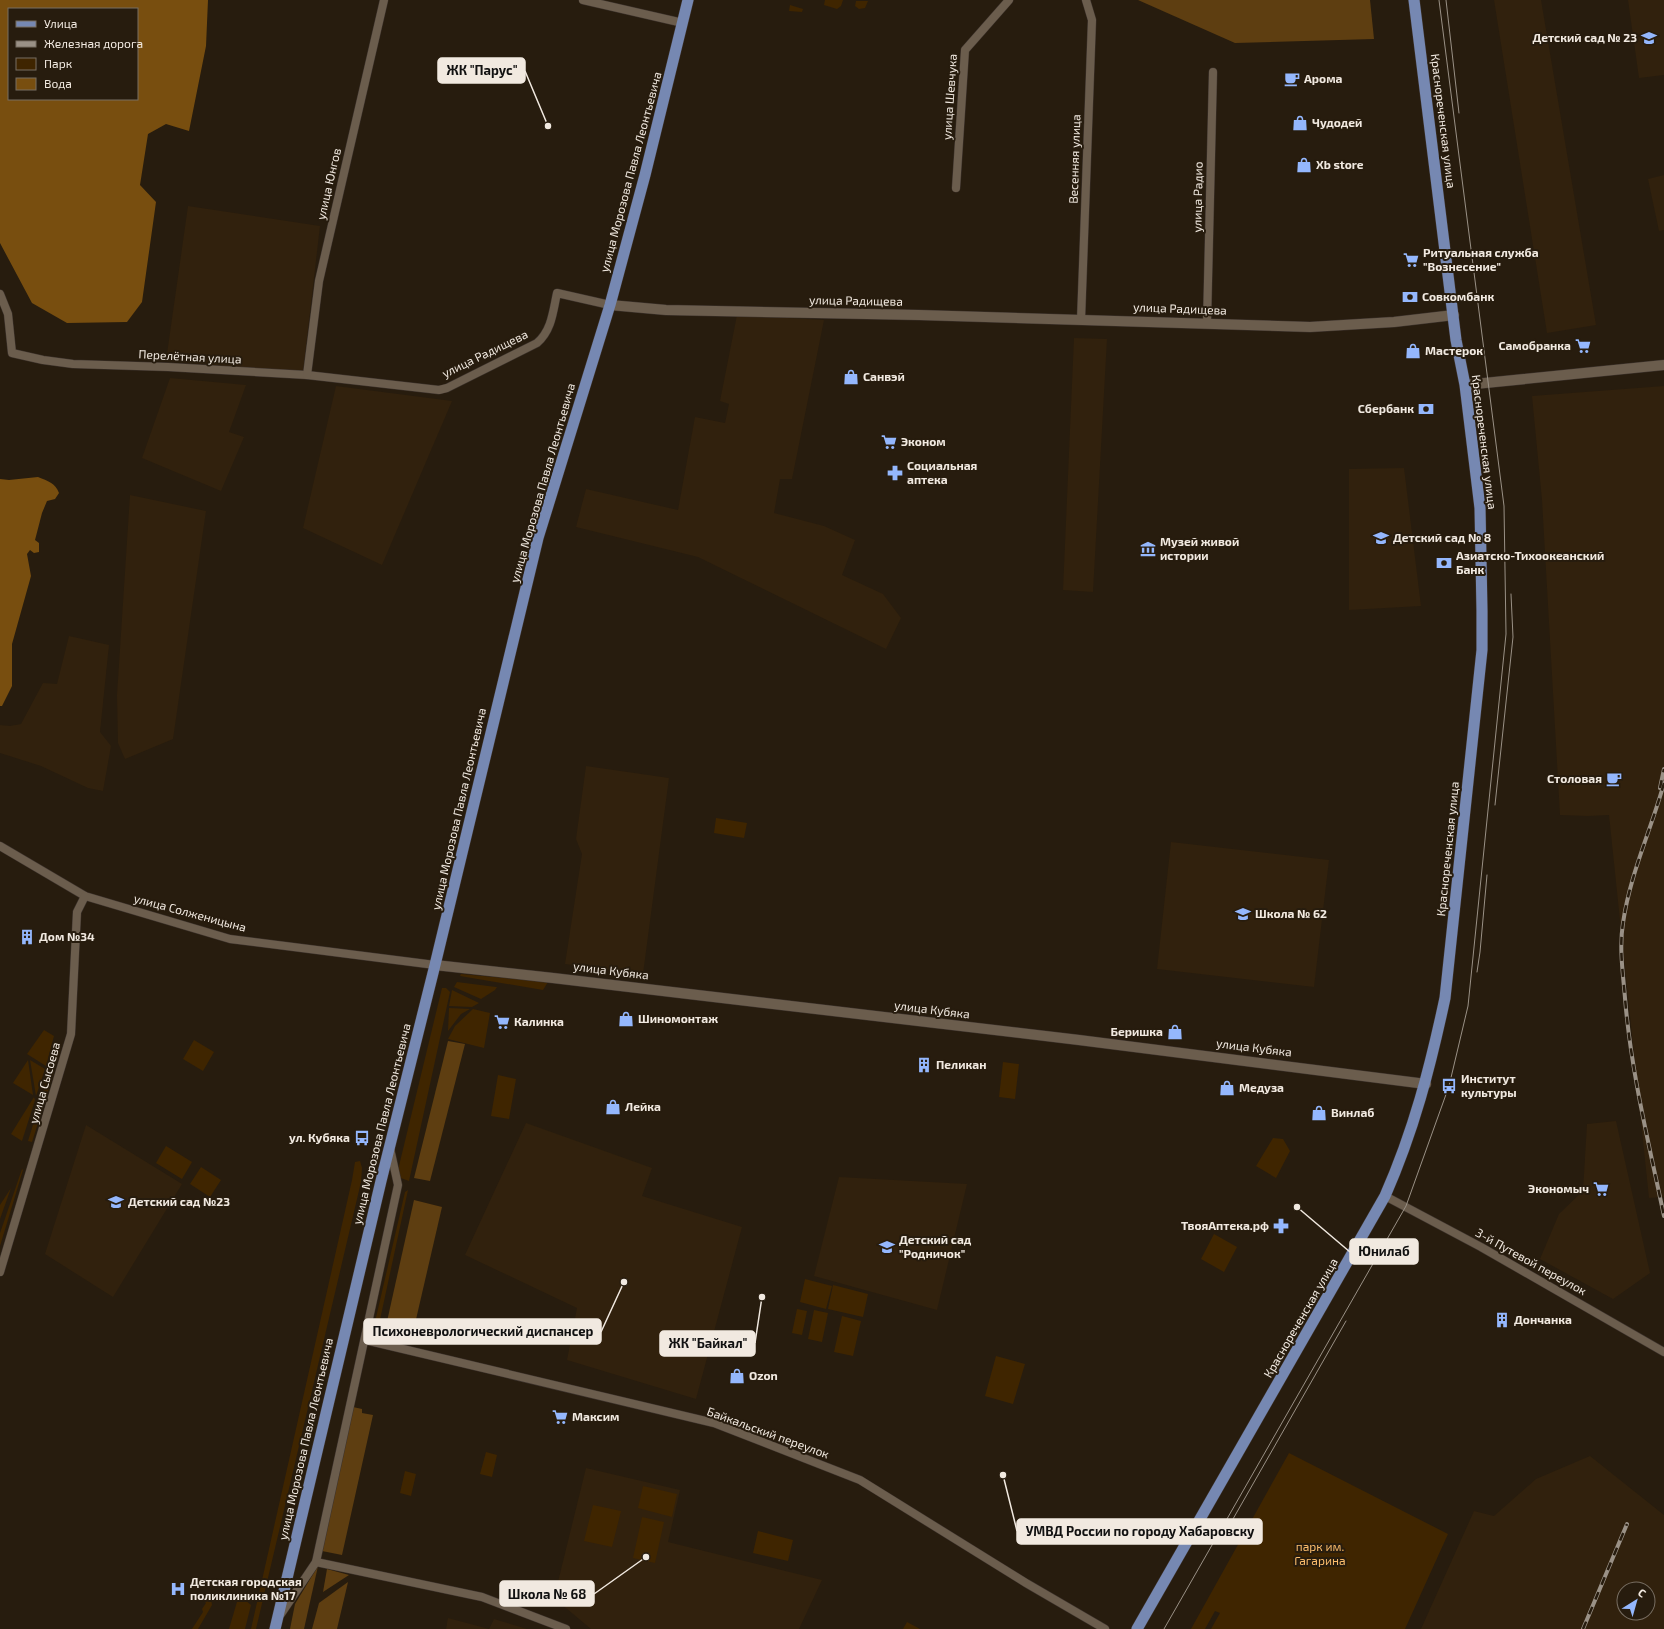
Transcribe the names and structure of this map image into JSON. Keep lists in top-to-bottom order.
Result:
{
  "streets": {
    "main road": ["Краснореченская улица", "улица Морозова Павла Леонтьевича"],
    "street": [
      "улица Шевчука",
      "Весенняя улица",
      "улица Юнгов",
      "улица Радио",
      "улица Радищева",
      "Перелётная улица",
      "улица Солженицына",
      "улица Кубяка",
      "улица Сысоева",
      "3-й Путевой переулок",
      "Байкальский переулок"
    ]
  },
  "crossings": [
    ["Краснореченская улица", "улица Радищева"],
    ["Краснореченская улица", "улица Кубяка"],
    ["Краснореченская улица", "3-й Путевой переулок"],
    ["Весенняя улица", "улица Радищева"],
    ["улица Морозова Павла Леонтьевича", "улица Радищева"],
    ["улица Морозова Павла Леонтьевича", "улица Солженицына"],
    ["улица Морозова Павла Леонтьевича", "улица Кубяка"],
    ["улица Юнгов", "улица Радищева"],
    ["улица Юнгов", "Перелётная улица"],
    ["улица Радио", "улица Радищева"],
    ["улица Радищева", "Перелётная улица"],
    ["улица Солженицына", "улица Кубяка"],
    ["улица Солженицына", "улица Сысоева"]
  ],
  "parks": ["парк им. Гагарина"],
  "places": {
    "school or university": [
      "Детский сад № 23",
      "Детский сад № 8",
      "Школа № 62",
      "Детский сад №23",
      "Детский сад \"Родничок\""
    ],
    "cafe": ["Арома", "Столовая"],
    "shop": [
      "Чудодей",
      "Xb store",
      "Мастерок",
      "Санвэй",
      "Шиномонтаж",
      "Беришка",
      "Медуза",
      "Лейка",
      "Винлаб",
      "Ozon"
    ],
    "other": [
      "ЖК \"Парус\"",
      "Юнилаб",
      "Психоневрологический диспансер",
      "ЖК \"Байкал\"",
      "УМВД России по городу Хабаровску",
      "Школа № 68"
    ],
    "supermarket": [
      "Ритуальная служба \"Вознесение\"",
      "Самобранка",
      "Эконом",
      "Калинка",
      "Экономыч",
      "Максим"
    ],
    "bank": ["Совкомбанк", "Сбербанк", "Азиатско-Тихоокеанский Банк"],
    "pharmacy": ["Социальная аптека", "ТвояАптека.рф"],
    "museum": ["Музей живой истории"],
    "building": ["Дом №34", "Пеликан", "Дончанка"],
    "bus stop": ["Институт культуры", "ул. Кубяка"],
    "hospital": ["Детская городская поликлиника №17"]
  },
  "legend": [
    "Улица",
    "Железная дорога",
    "Парк",
    "Вода"
  ],
  "north": "top right"
}
